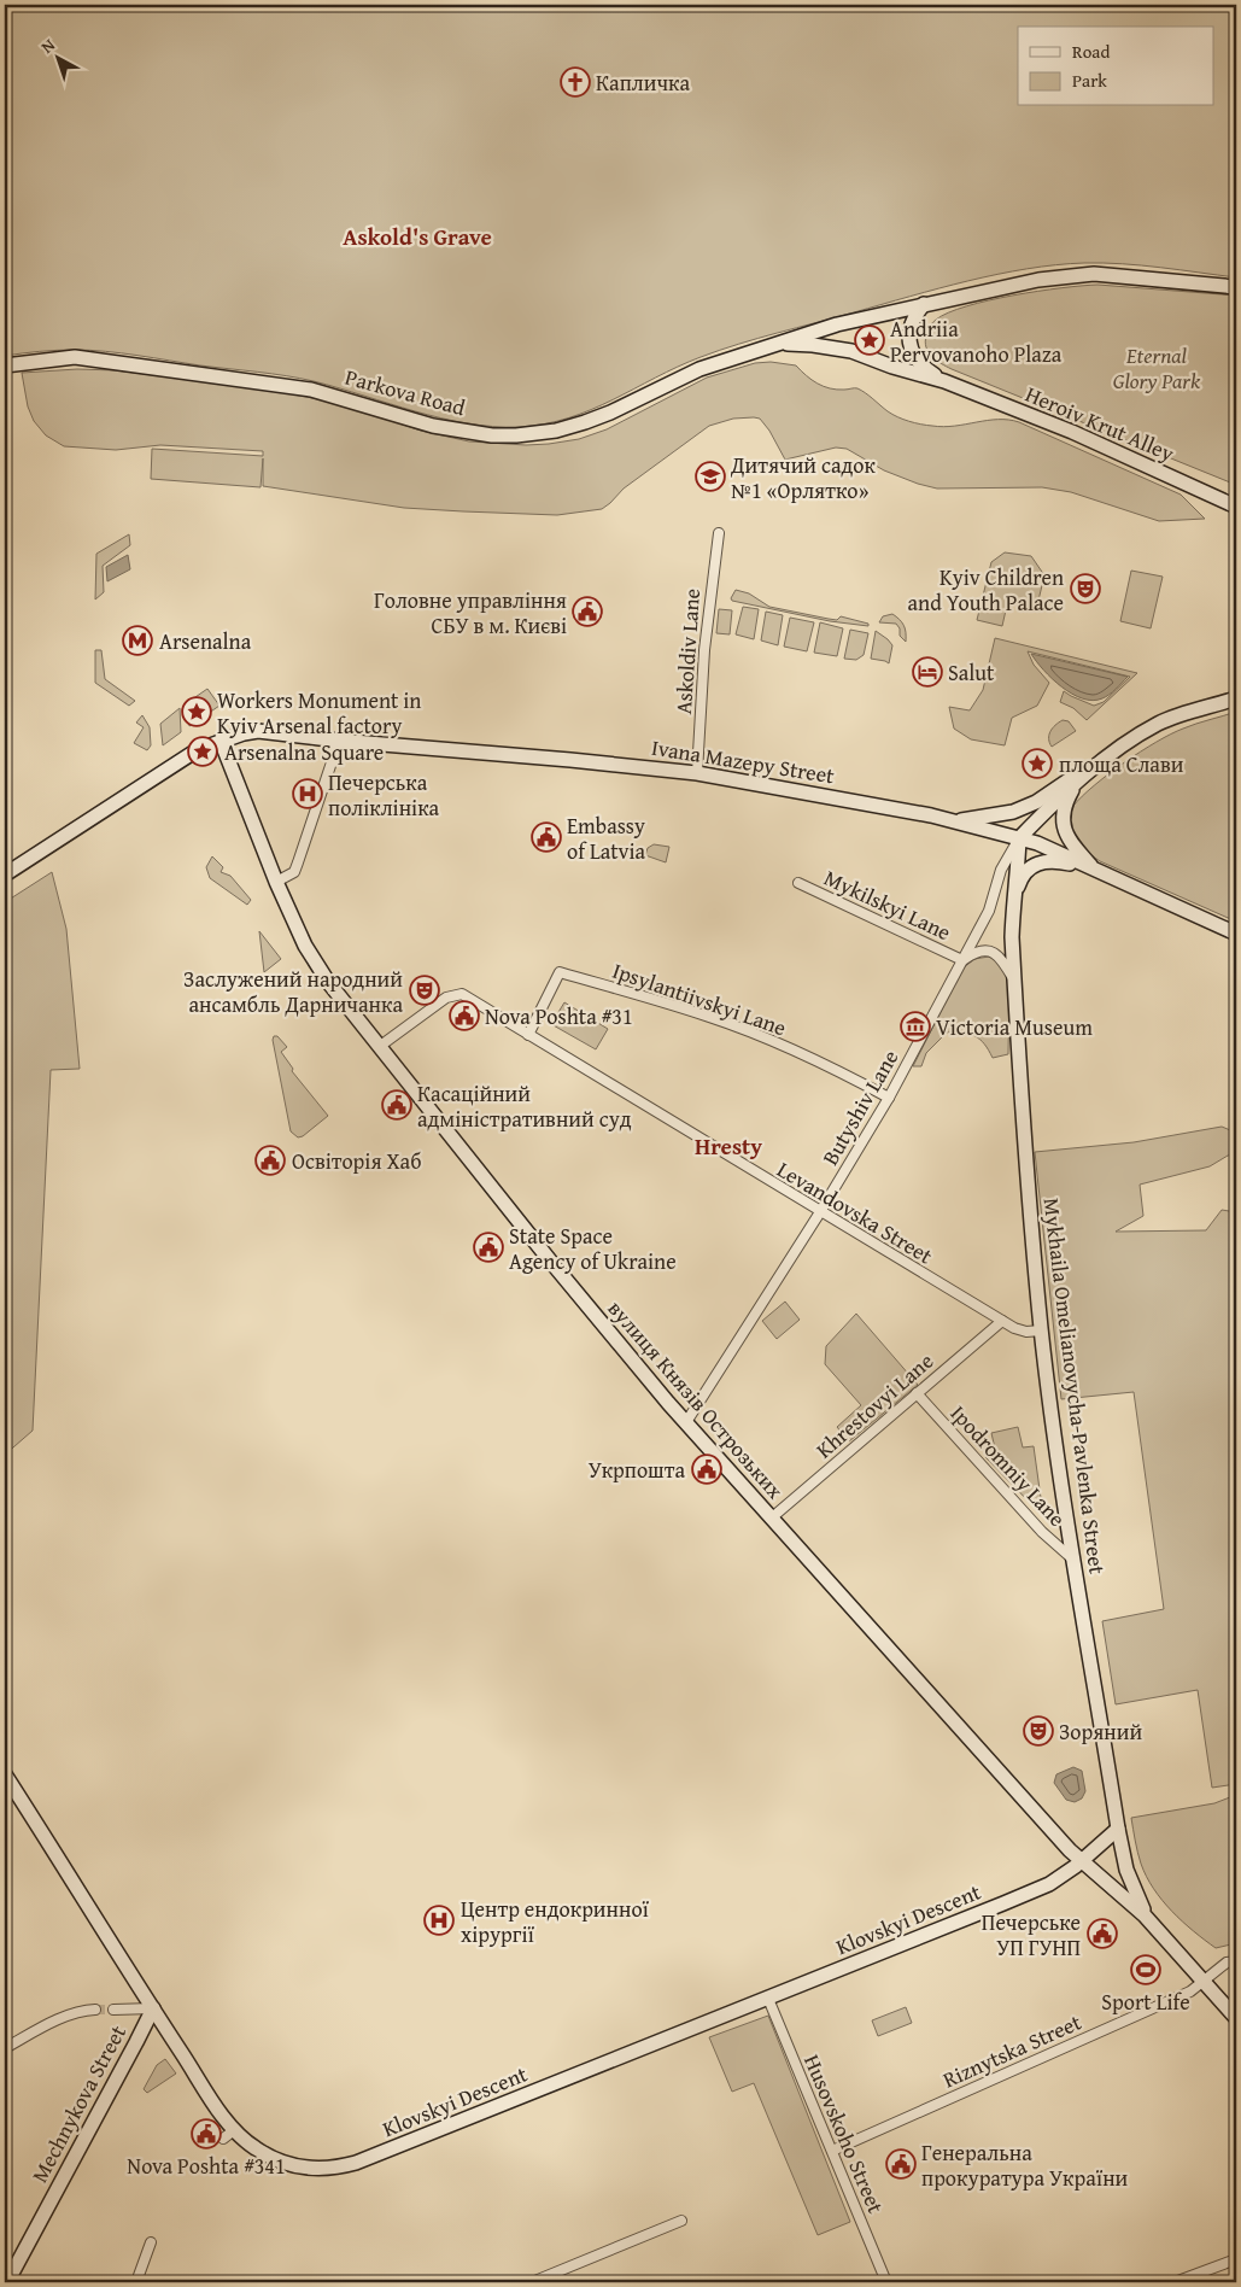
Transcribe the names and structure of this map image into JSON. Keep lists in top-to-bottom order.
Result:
{
  "streets": {
    "main road": [
      "Parkova Road",
      "Heroiv Krut Alley",
      "Ivana Mazepy Street",
      "Mykhaila Omelianovycha-Pavlenka Street",
      "вулиця Князів Острозьких",
      "Klovskyi Descent",
      "Mechnykova Street"
    ],
    "street": [
      "Askoldiv Lane",
      "Mykilskyi Lane",
      "Ipsylantiivskyi Lane",
      "Butyshiv Lane",
      "Levandovska Street",
      "Khrestovyi Lane",
      "Ipodromniy Lane",
      "Riznytska Street",
      "Husovskoho Street"
    ]
  },
  "crossings": [
    ["Askoldiv Lane", "Ivana Mazepy Street"],
    ["Ivana Mazepy Street", "Butyshiv Lane"],
    ["Ivana Mazepy Street", "Mykhaila Omelianovycha-Pavlenka Street"],
    ["Ivana Mazepy Street", "вулиця Князів Острозьких"],
    ["Mykilskyi Lane", "Butyshiv Lane"],
    ["Ipsylantiivskyi Lane", "Butyshiv Lane"],
    ["Ipsylantiivskyi Lane", "Levandovska Street"],
    ["Butyshiv Lane", "Levandovska Street"],
    ["Butyshiv Lane", "Mykhaila Omelianovycha-Pavlenka Street"],
    ["Butyshiv Lane", "вулиця Князів Острозьких"],
    ["Levandovska Street", "Mykhaila Omelianovycha-Pavlenka Street"],
    ["Levandovska Street", "вулиця Князів Острозьких"],
    ["Levandovska Street", "Khrestovyi Lane"],
    ["Mykhaila Omelianovycha-Pavlenka Street", "вулиця Князів Острозьких"],
    ["Mykhaila Omelianovycha-Pavlenka Street", "Ipodromniy Lane"],
    ["вулиця Князів Острозьких", "Khrestovyi Lane"],
    ["вулиця Князів Острозьких", "Klovskyi Descent"],
    ["вулиця Князів Острозьких", "Riznytska Street"],
    ["Khrestovyi Lane", "Ipodromniy Lane"],
    ["Klovskyi Descent", "Mechnykova Street"],
    ["Klovskyi Descent", "Husovskoho Street"],
    ["Riznytska Street", "Husovskoho Street"]
  ],
  "districts": ["Askold's Grave", "Hresty"],
  "parks": ["Eternal Glory Park"],
  "places": {
    "church": ["Капличка"],
    "place": [
      "Andriia Pervovanoho Plaza",
      "Workers Monument in Kyiv Arsenal factory",
      "Arsenalna Square",
      "площа Слави"
    ],
    "school or university": ["Дитячий садок №1 «Орлятко»"],
    "theatre": ["Kyiv Children and Youth Palace", "Заслужений народний ансамбль Дарничанка", "Зоряний"],
    "public building": [
      "Головне управління СБУ в м. Києві",
      "Embassy of Latvia",
      "Nova Poshta #31",
      "Касаційний адміністративний суд",
      "Освіторія Хаб",
      "State Space Agency of Ukraine",
      "Укрпошта",
      "Печерське УП ГУНП",
      "Nova Poshta #341",
      "Генеральна прокуратура України"
    ],
    "metro station": ["Arsenalna"],
    "hotel": ["Salut"],
    "hospital": ["Печерська поліклініка", "Центр ендокринної хірургії"],
    "museum": ["Victoria Museum"],
    "sports": ["Sport Life"]
  },
  "legend": ["Road", "Park"],
  "north": "top left"
}
